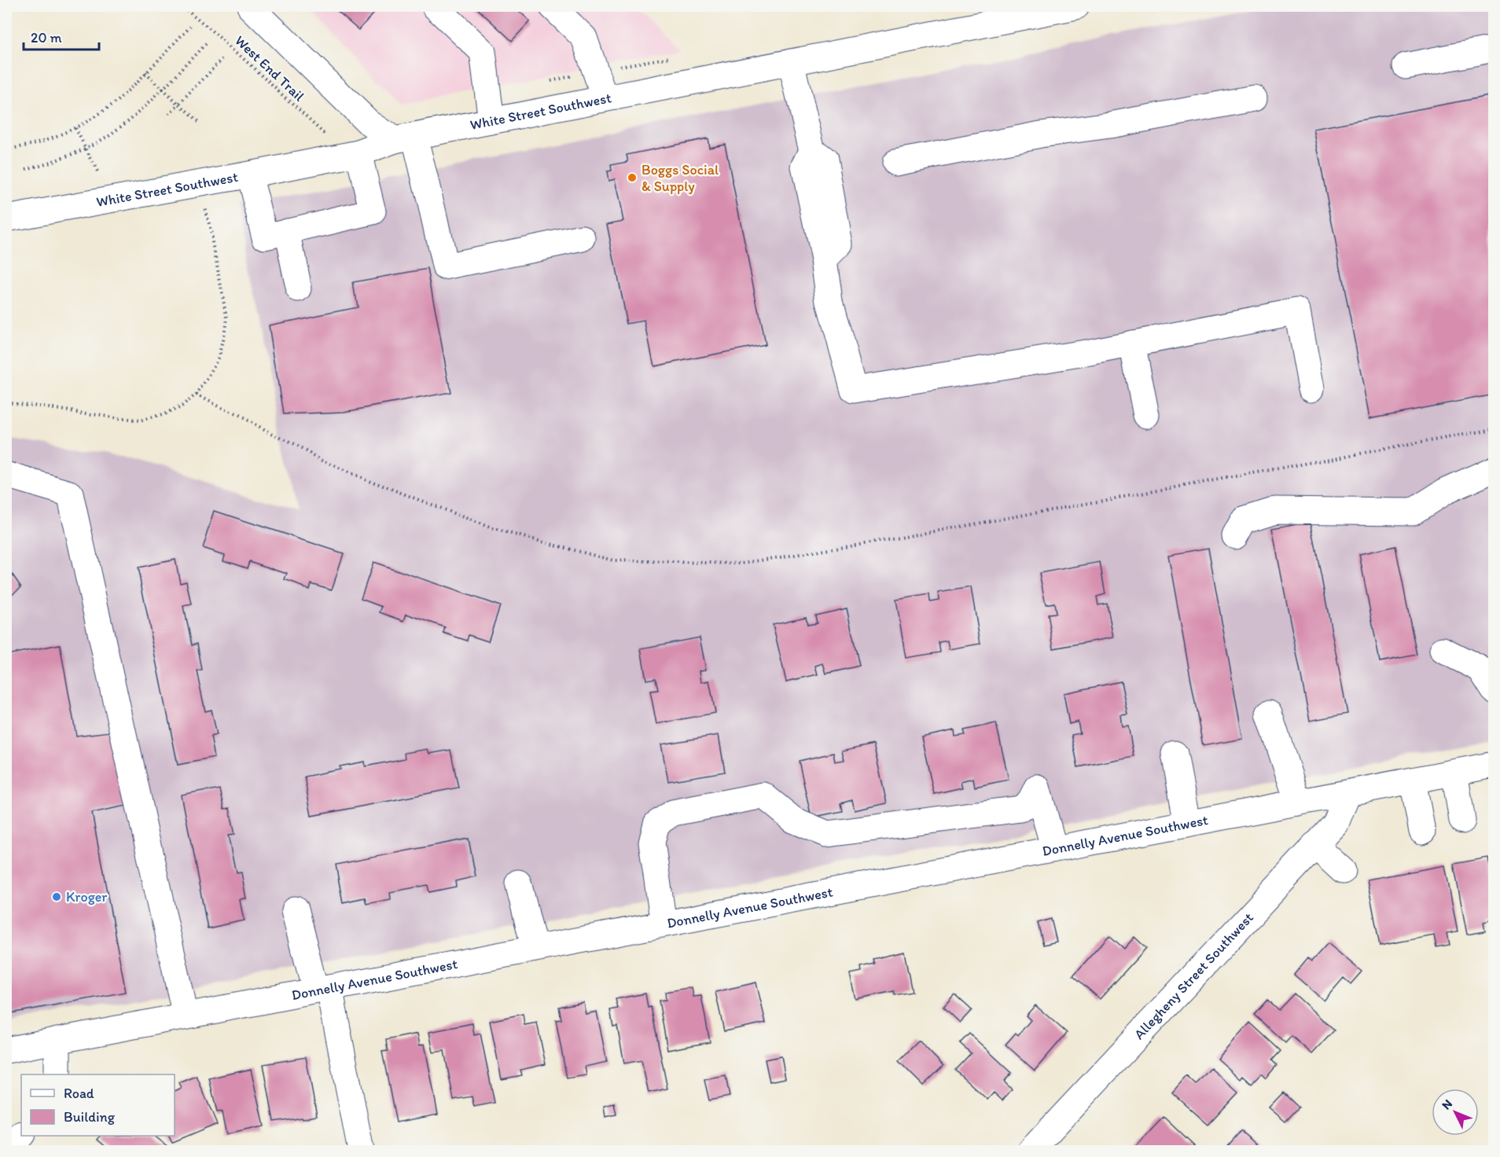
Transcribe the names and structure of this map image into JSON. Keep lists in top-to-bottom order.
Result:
{
  "streets": {
    "street": ["White Street Southwest", "Donnelly Avenue Southwest", "Allegheny Street Southwest"],
    "path": ["West End Trail"]
  },
  "crossings": [
    ["Donnelly Avenue Southwest", "Allegheny Street Southwest"]
  ],
  "places": ["Boggs Social & Supply", "Kroger"],
  "legend": ["Road", "Building"],
  "scale_bar": "20 m",
  "north": "top left"
}
